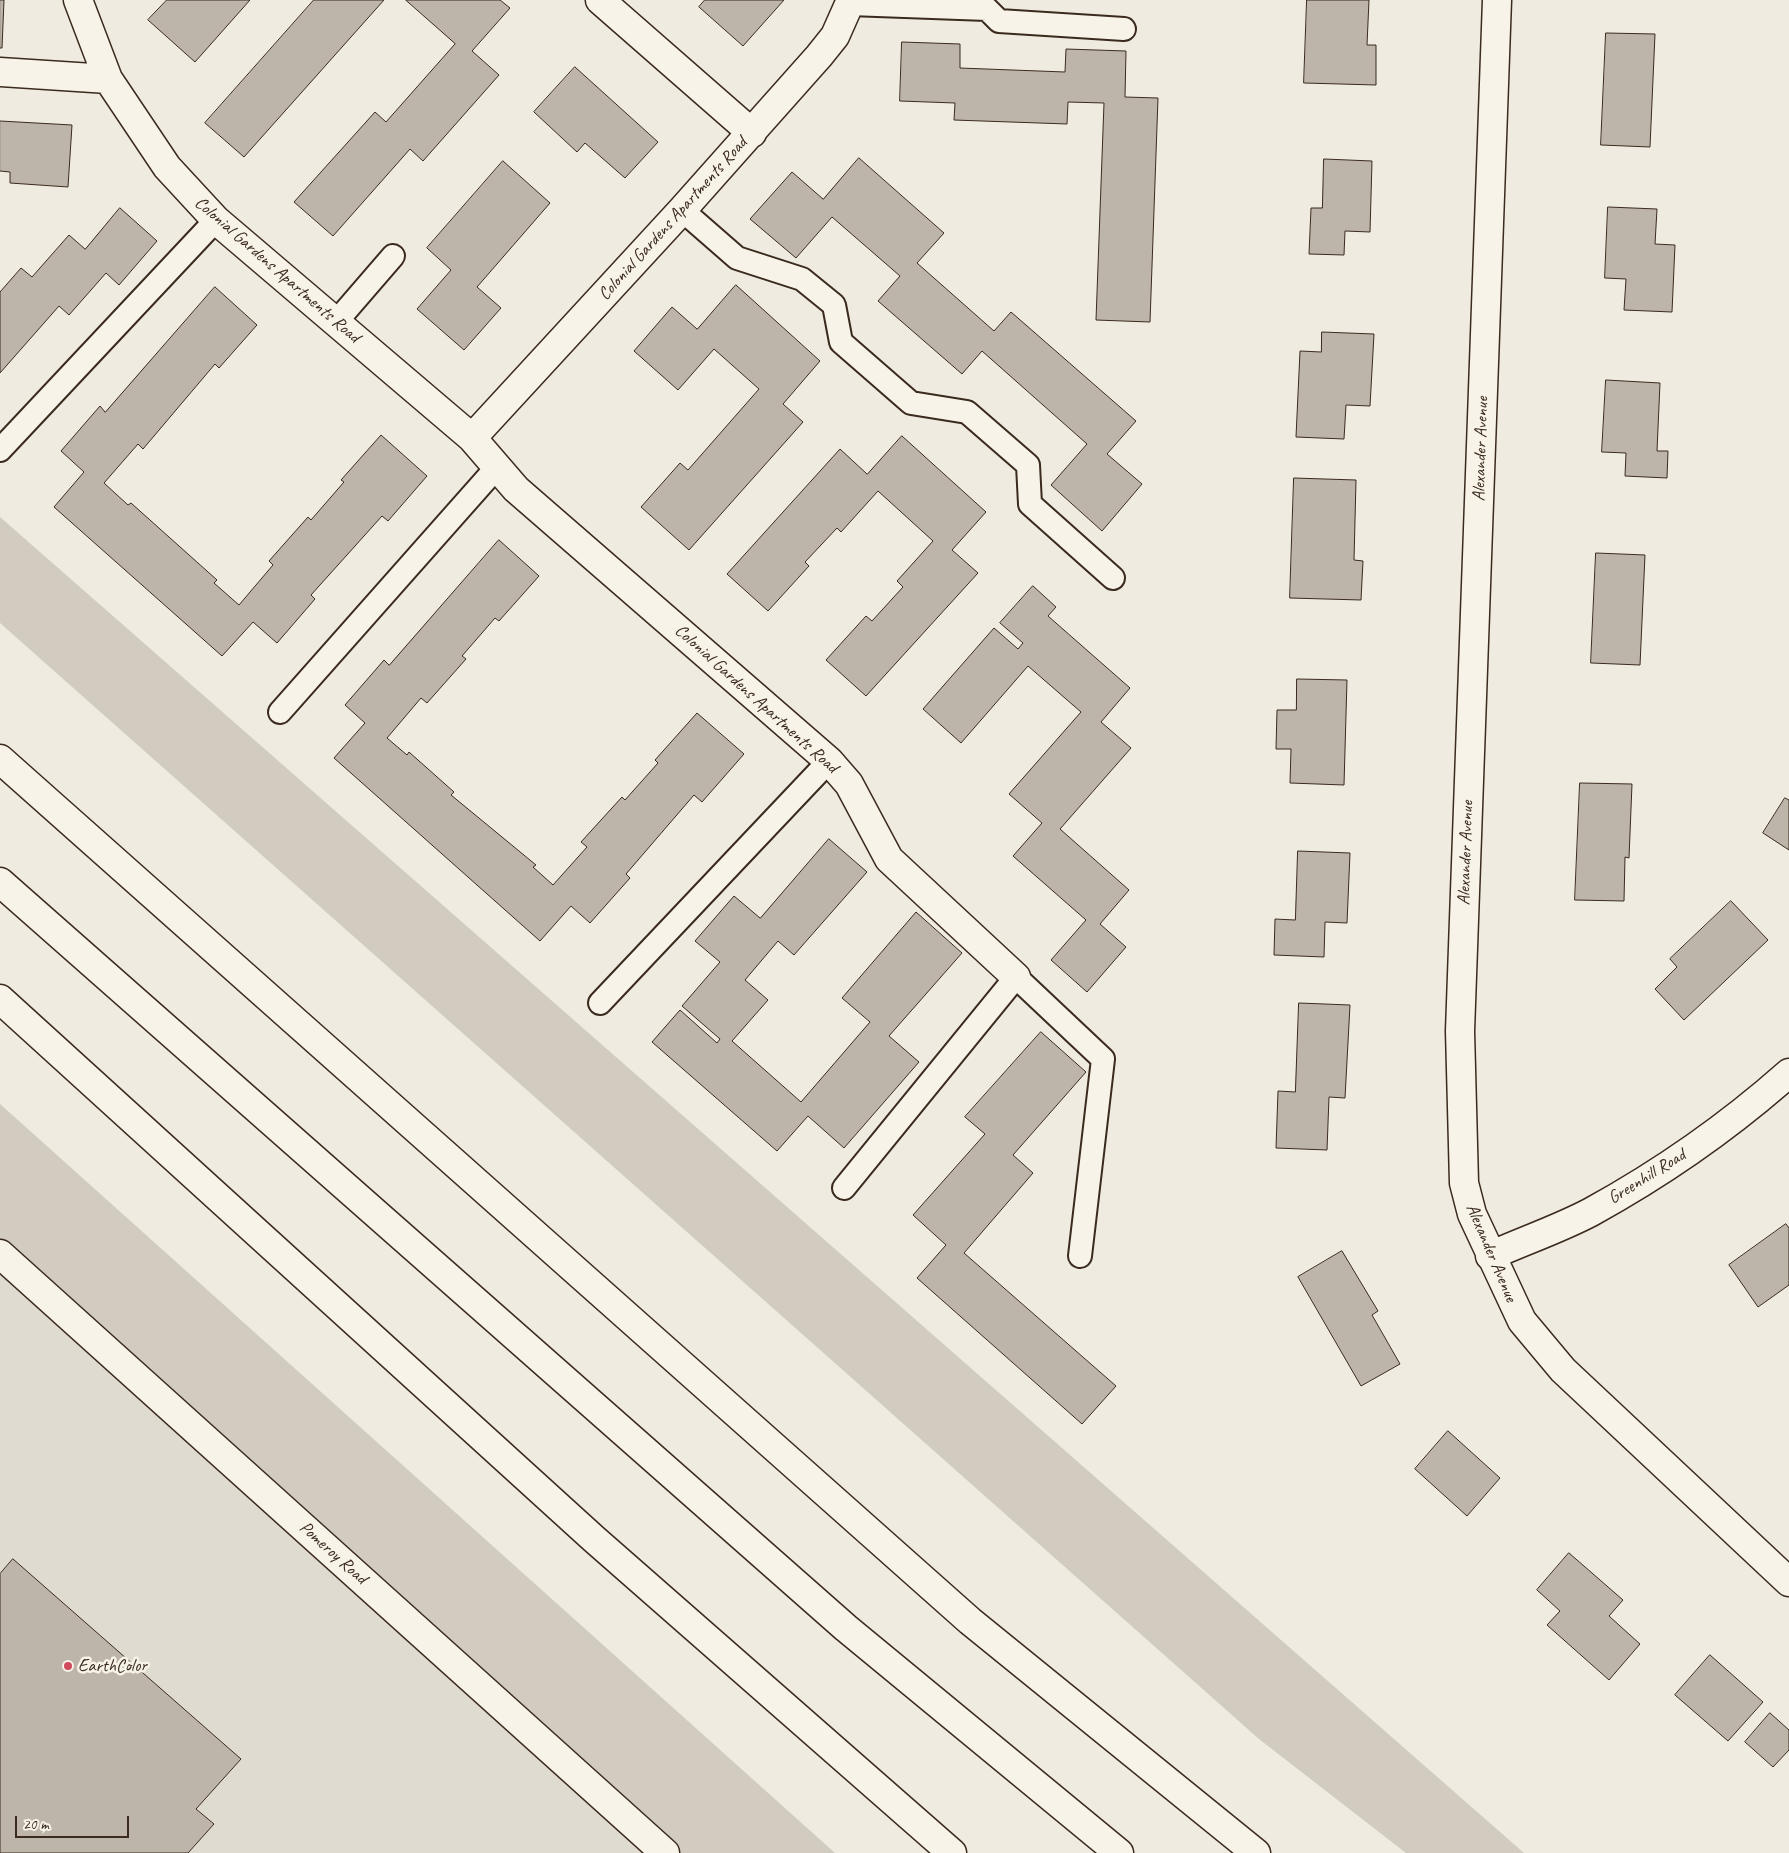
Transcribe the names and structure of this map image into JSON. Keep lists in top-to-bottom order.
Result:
{
  "streets": {
    "main road": [
      "Colonial Gardens Apartments Road",
      "Alexander Avenue",
      "Greenhill Road",
      "Pomeroy Road"
    ]
  },
  "crossings": [
    ["Alexander Avenue", "Greenhill Road"]
  ],
  "places": ["EarthColor"],
  "scale_bar": "20 m"
}
